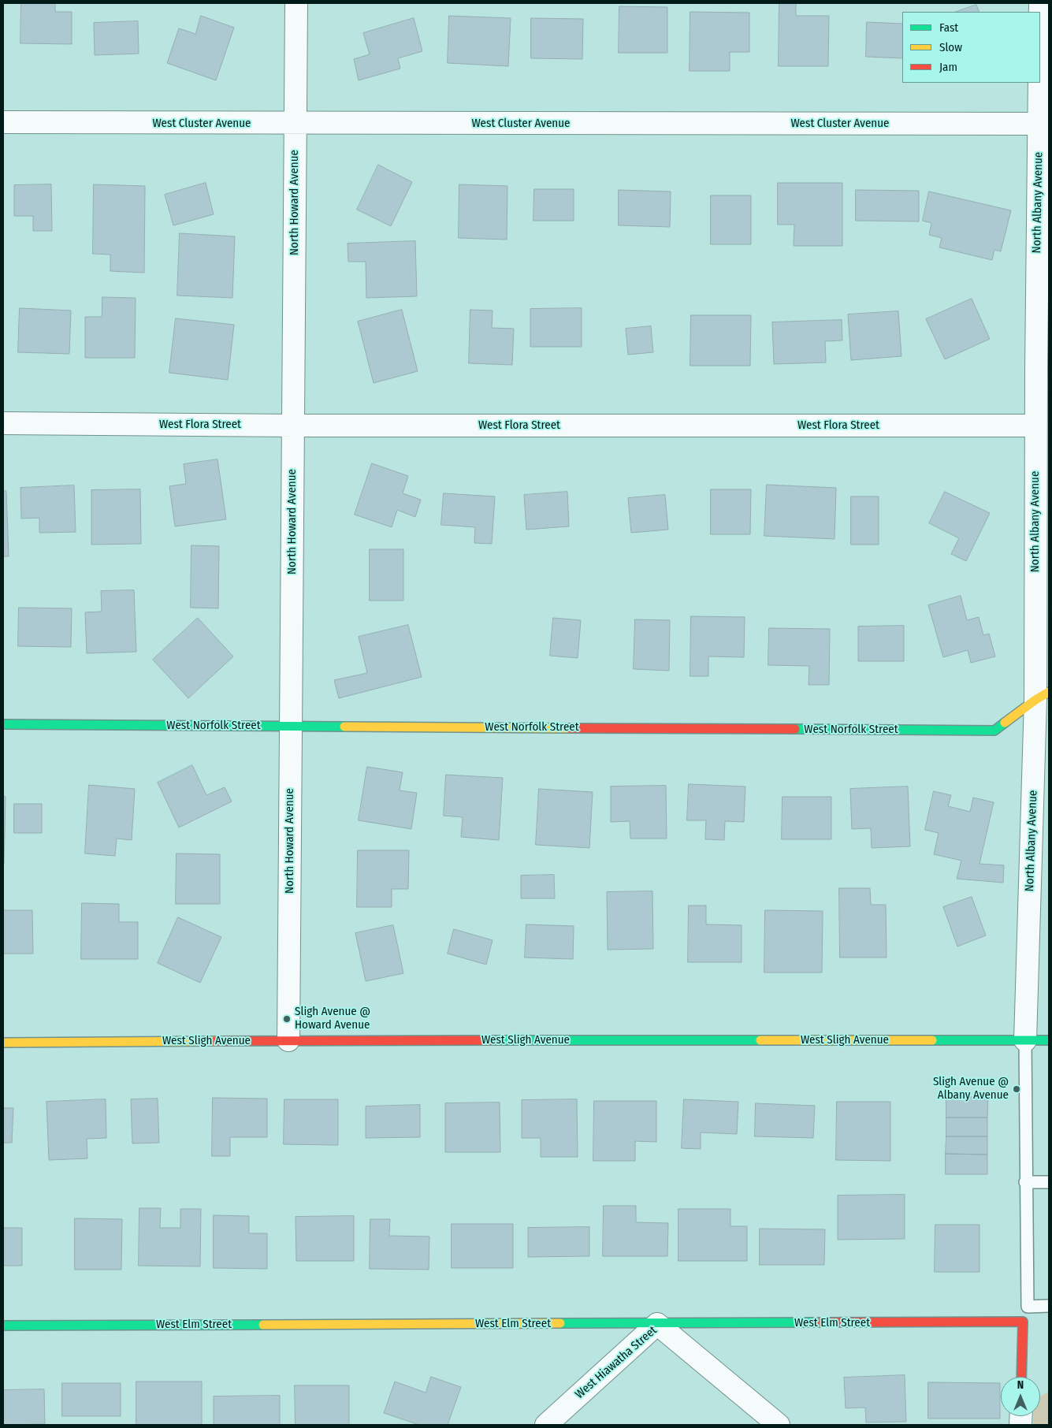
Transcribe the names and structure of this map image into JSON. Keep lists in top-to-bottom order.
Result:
{
  "streets": {
    "street": [
      "West Cluster Avenue",
      "North Howard Avenue",
      "North Albany Avenue",
      "West Flora Street",
      "West Norfolk Street",
      "West Sligh Avenue",
      "West Elm Street",
      "West Hiawatha Street"
    ]
  },
  "crossings": [
    ["West Cluster Avenue", "North Howard Avenue"],
    ["West Cluster Avenue", "North Albany Avenue"],
    ["North Howard Avenue", "West Flora Street"],
    ["North Howard Avenue", "West Norfolk Street"],
    ["North Howard Avenue", "West Sligh Avenue"],
    ["North Albany Avenue", "West Flora Street"],
    ["North Albany Avenue", "West Norfolk Street"],
    ["North Albany Avenue", "West Sligh Avenue"],
    ["West Elm Street", "West Hiawatha Street"]
  ],
  "places": ["Sligh Avenue @ Howard Avenue", "Sligh Avenue @ Albany Avenue"],
  "legend": ["Fast", "Slow", "Jam"],
  "north": "top"
}
